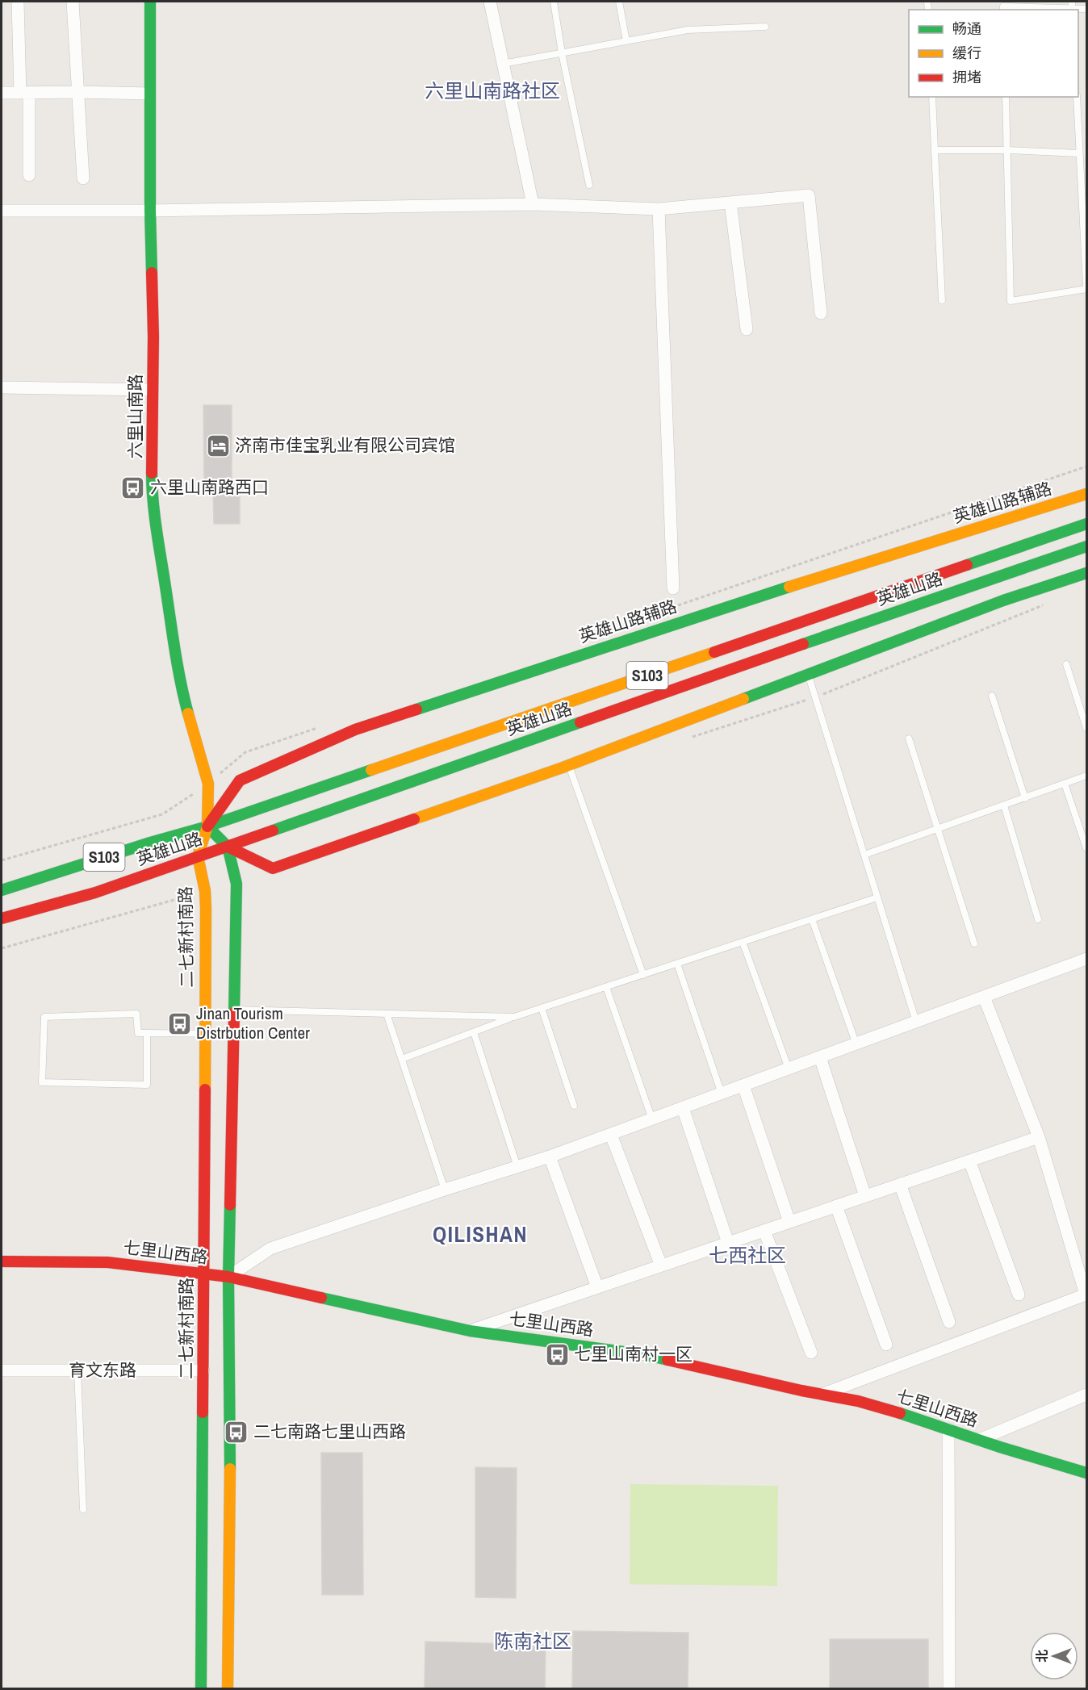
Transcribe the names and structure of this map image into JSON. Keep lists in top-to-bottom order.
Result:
{
  "streets": {
    "main road": [
      "六里山南路",
      "英雄山路辅路",
      "英雄山路",
      "S103",
      "二七新村南路",
      "七里山西路"
    ],
    "street": ["育文东路"]
  },
  "crossings": [
    ["六里山南路", "英雄山路辅路"],
    ["六里山南路", "英雄山路"],
    ["六里山南路", "二七新村南路"],
    ["英雄山路辅路", "英雄山路"],
    ["英雄山路辅路", "二七新村南路"],
    ["英雄山路", "二七新村南路"],
    ["二七新村南路", "七里山西路"],
    ["二七新村南路", "育文东路"]
  ],
  "districts": [
    "六里山南路社区",
    "QILISHAN",
    "七西社区",
    "陈南社区"
  ],
  "places": {
    "hotel": ["济南市佳宝乳业有限公司宾馆"],
    "bus stop": [
      "六里山南路西口",
      "Jinan Tourism Distrbution Center",
      "七里山南村一区",
      "二七南路七里山西路"
    ]
  },
  "legend": ["畅通", "缓行", "拥堵"],
  "north": "left"
}
